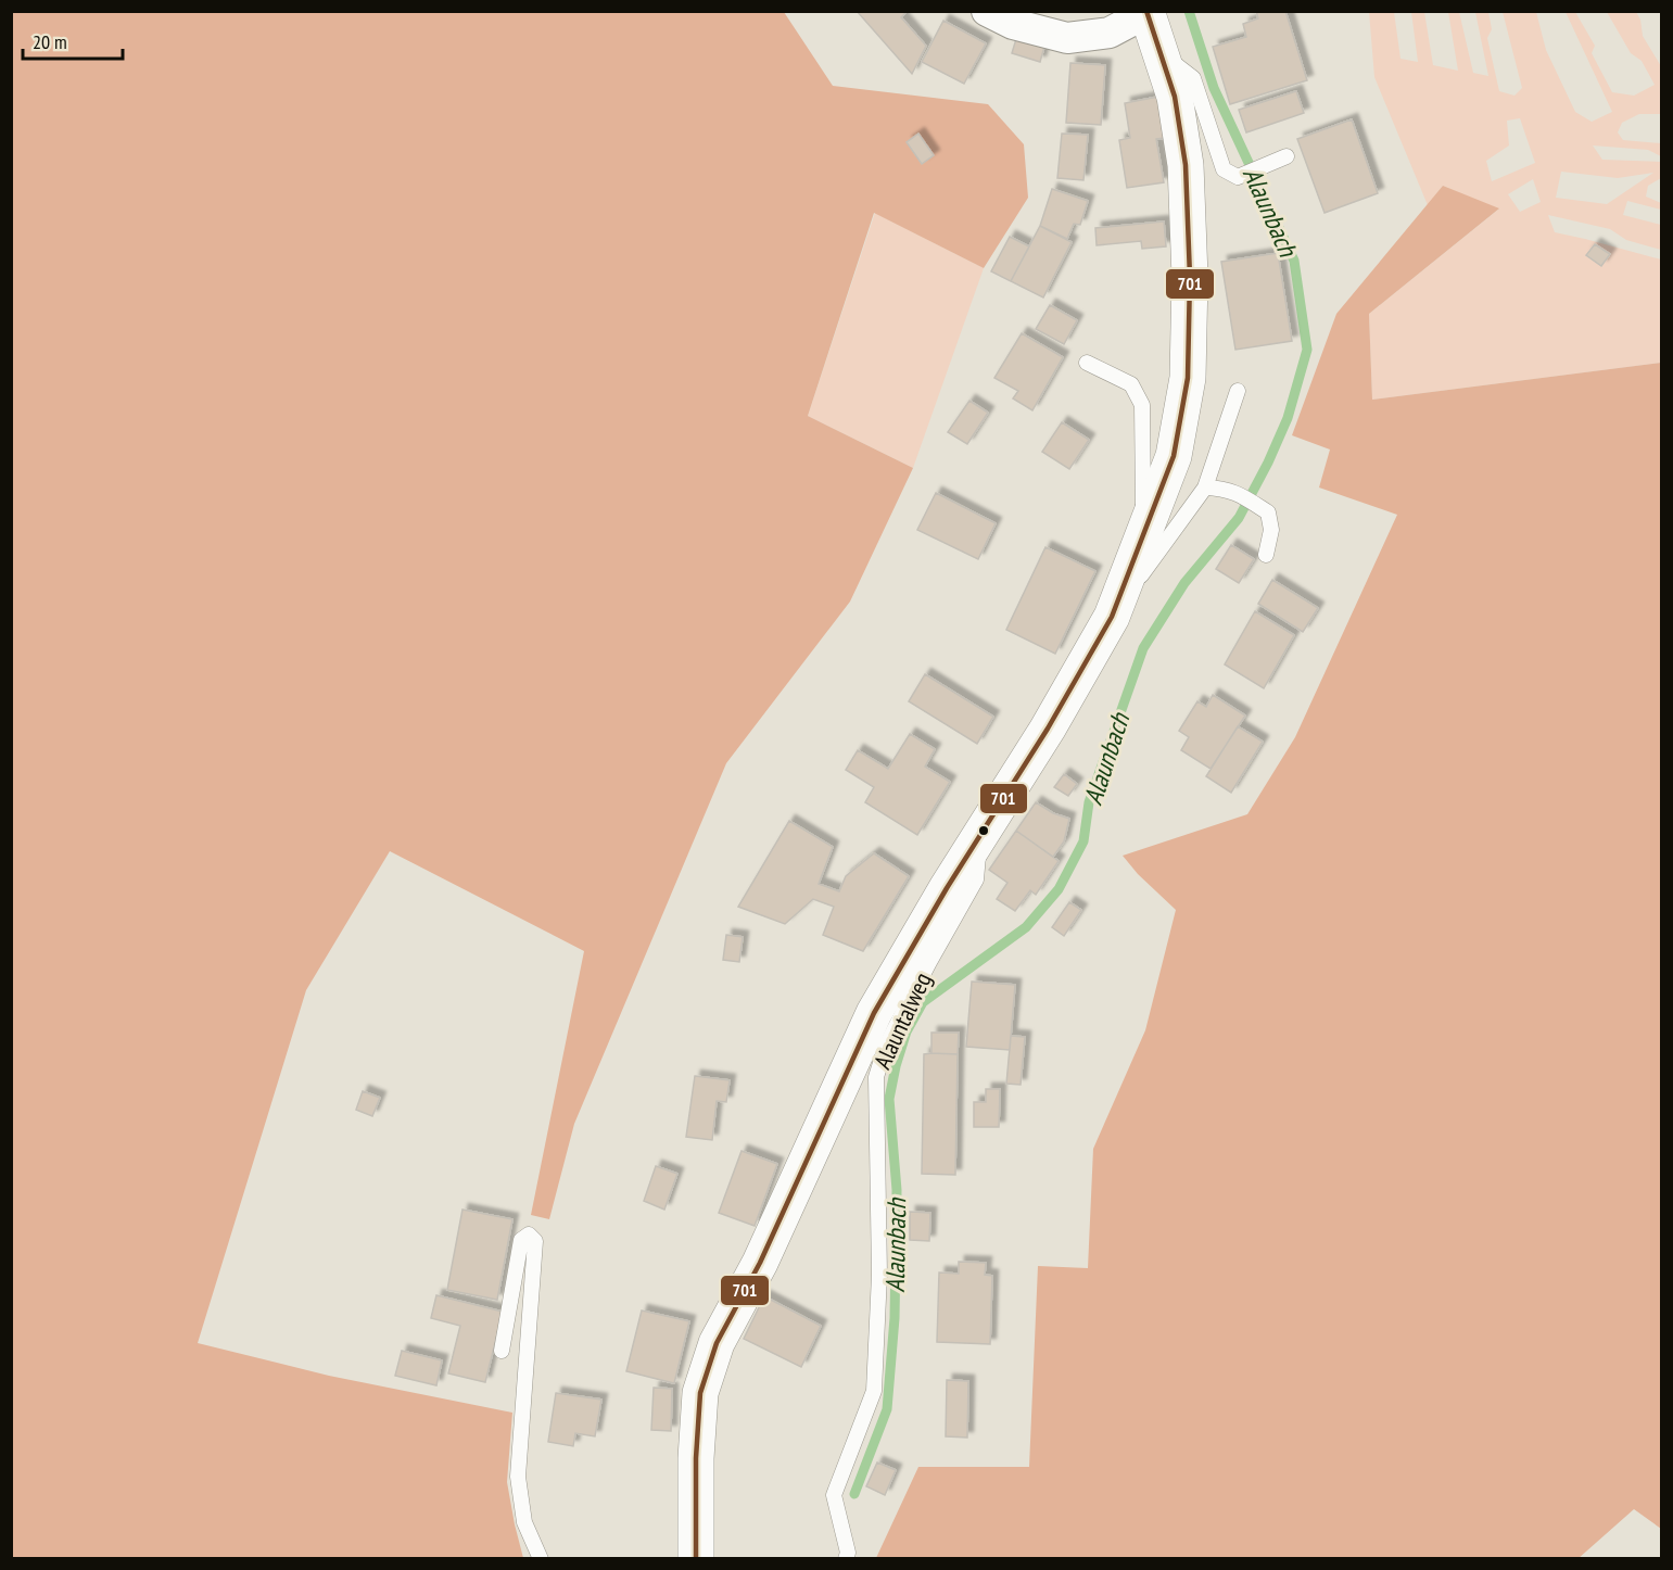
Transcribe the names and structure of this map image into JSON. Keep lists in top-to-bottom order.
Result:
{
  "streets": {
    "lane": ["Alauntalweg"]
  },
  "water": ["Alaunbach"],
  "lines": ["transit line 701"],
  "scale_bar": "20 m"
}
